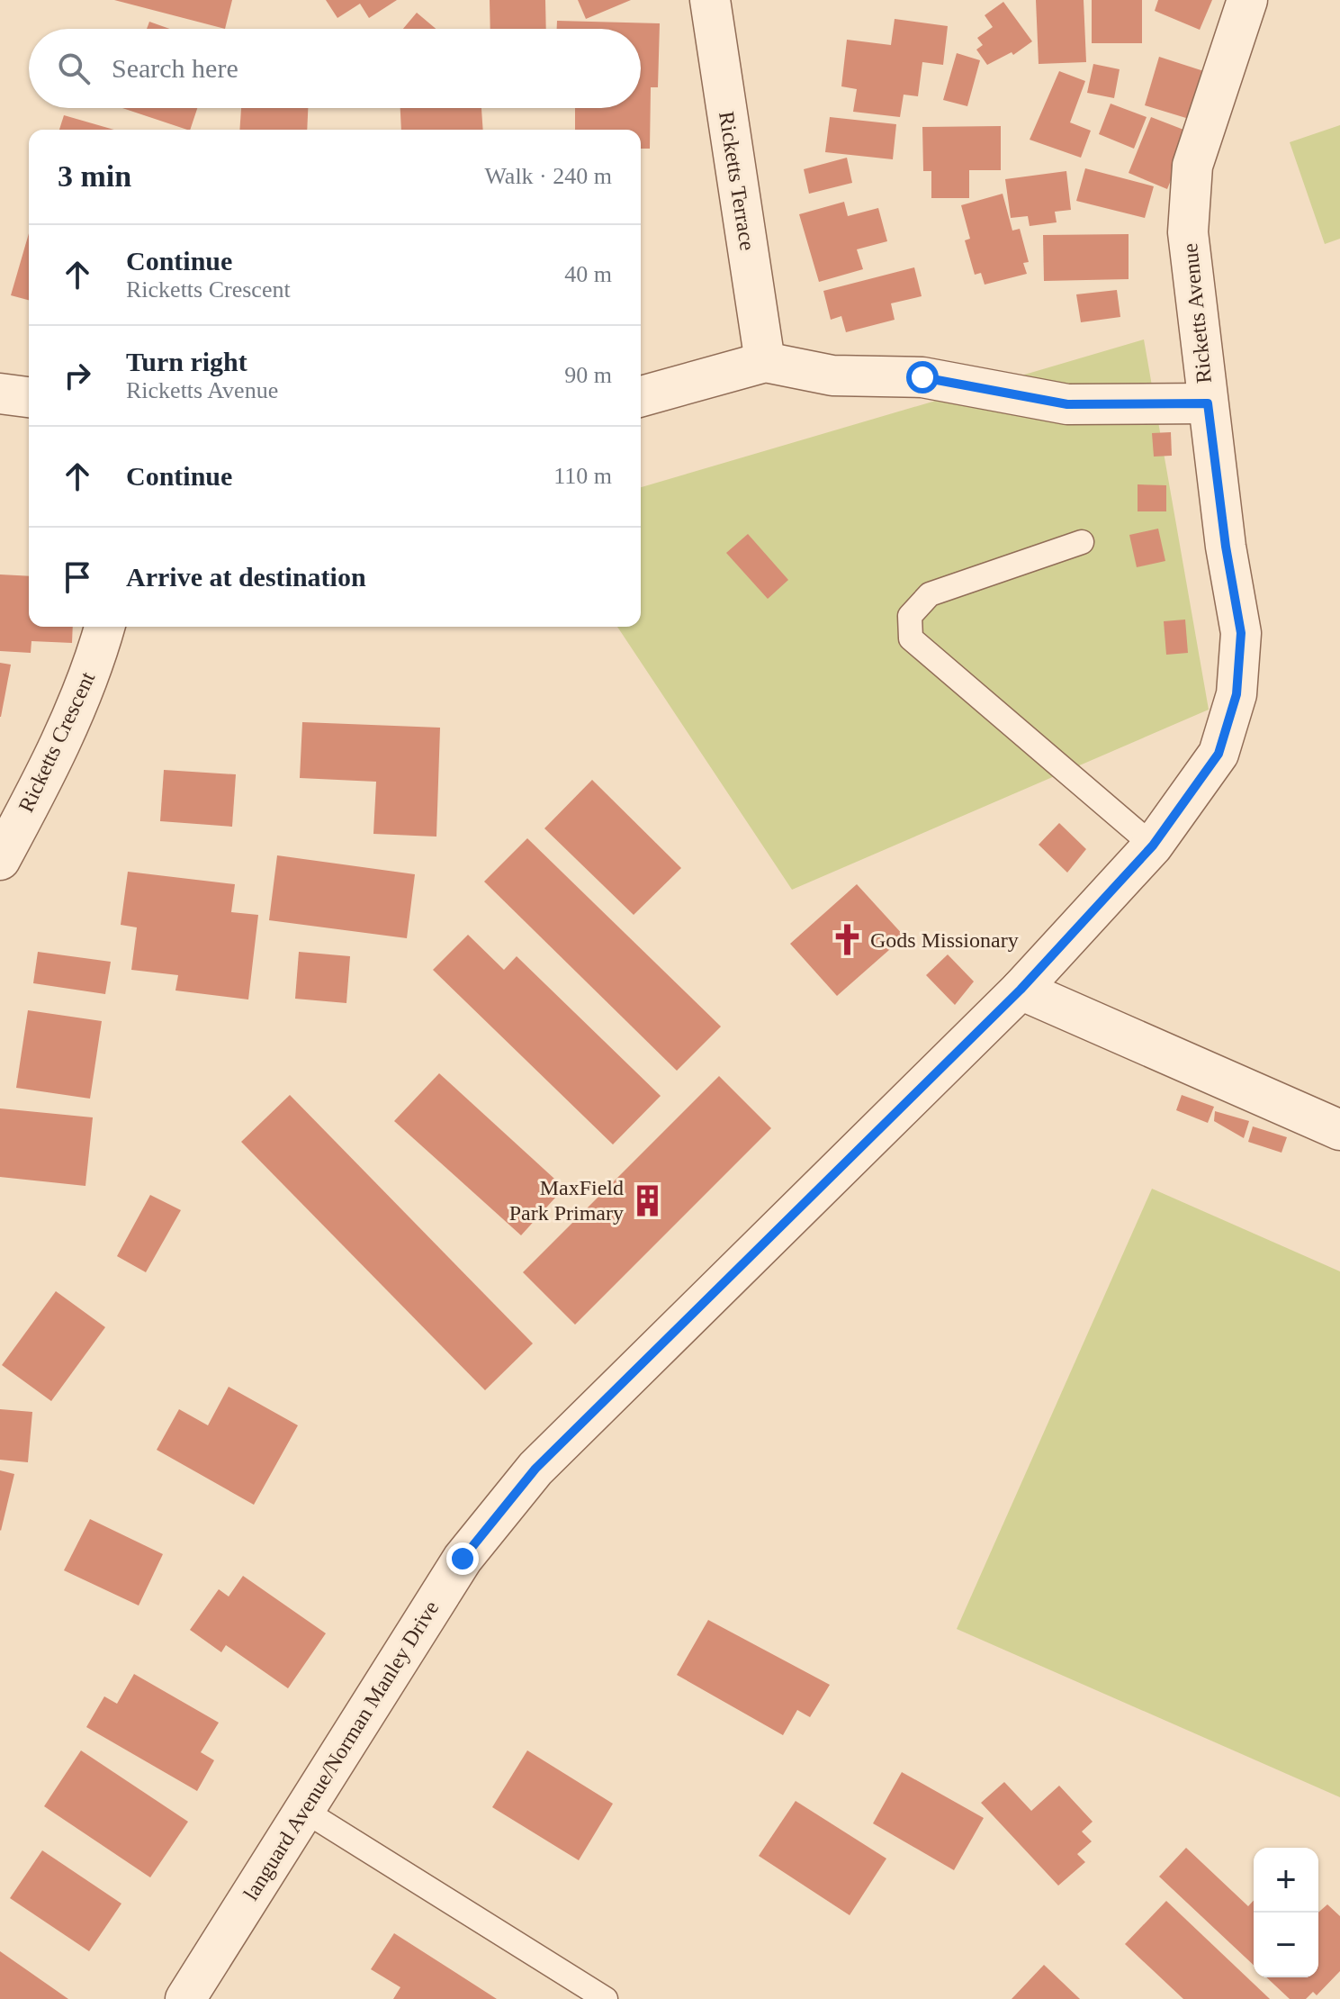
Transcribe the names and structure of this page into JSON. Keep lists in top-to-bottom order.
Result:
{
  "streets": {
    "street": [
      "Ricketts Terrace",
      "Ricketts Avenue",
      "Ricketts Crescent",
      "languard Avenue/Norman Manley Drive"
    ]
  },
  "crossings": [
    ["Ricketts Avenue", "languard Avenue/Norman Manley Drive"]
  ],
  "places": {
    "church": ["Gods Missionary"],
    "building": ["MaxField Park Primary"]
  },
  "page": {
    "search": "Search here",
    "heading": ["3 min", "Walk · 240 m"],
    "list": [
      ["Continue", "Ricketts Crescent", "40 m"],
      ["Turn right", "Ricketts Avenue", "90 m"],
      ["Continue", "110 m"],
      "Arrive at destination"
    ],
    "map_buttons": ["+", "−"]
  }
}
